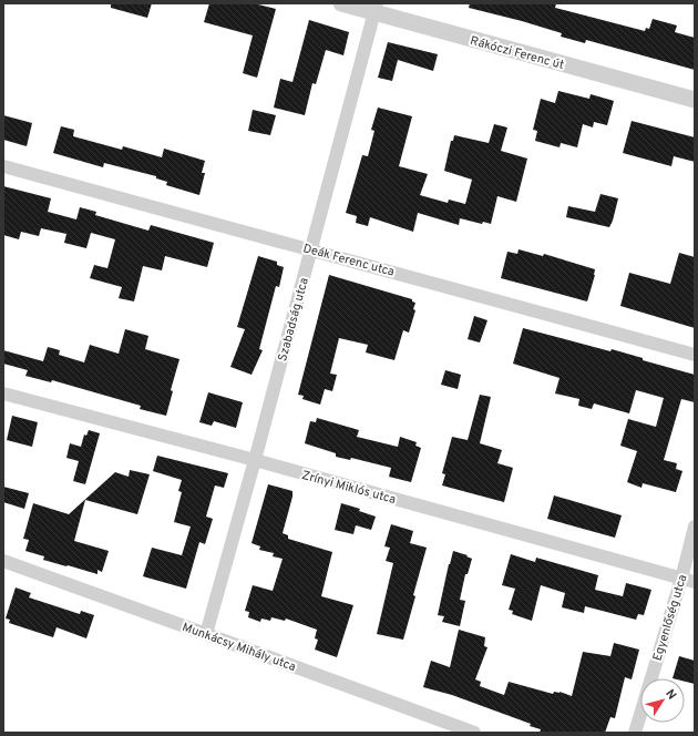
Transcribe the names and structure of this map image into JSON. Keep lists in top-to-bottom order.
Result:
{
  "streets": {
    "street": [
      "Rákóczi Ferenc út",
      "Deák Ferenc utca",
      "Szabadság utca",
      "Zrínyi Miklós utca",
      "Egyenlőség utca",
      "Munkácsy Mihály utca"
    ]
  },
  "crossings": [
    ["Rákóczi Ferenc út", "Szabadság utca"],
    ["Deák Ferenc utca", "Szabadság utca"],
    ["Szabadság utca", "Zrínyi Miklós utca"],
    ["Szabadság utca", "Munkácsy Mihály utca"],
    ["Zrínyi Miklós utca", "Egyenlőség utca"]
  ],
  "north": "top right"
}
